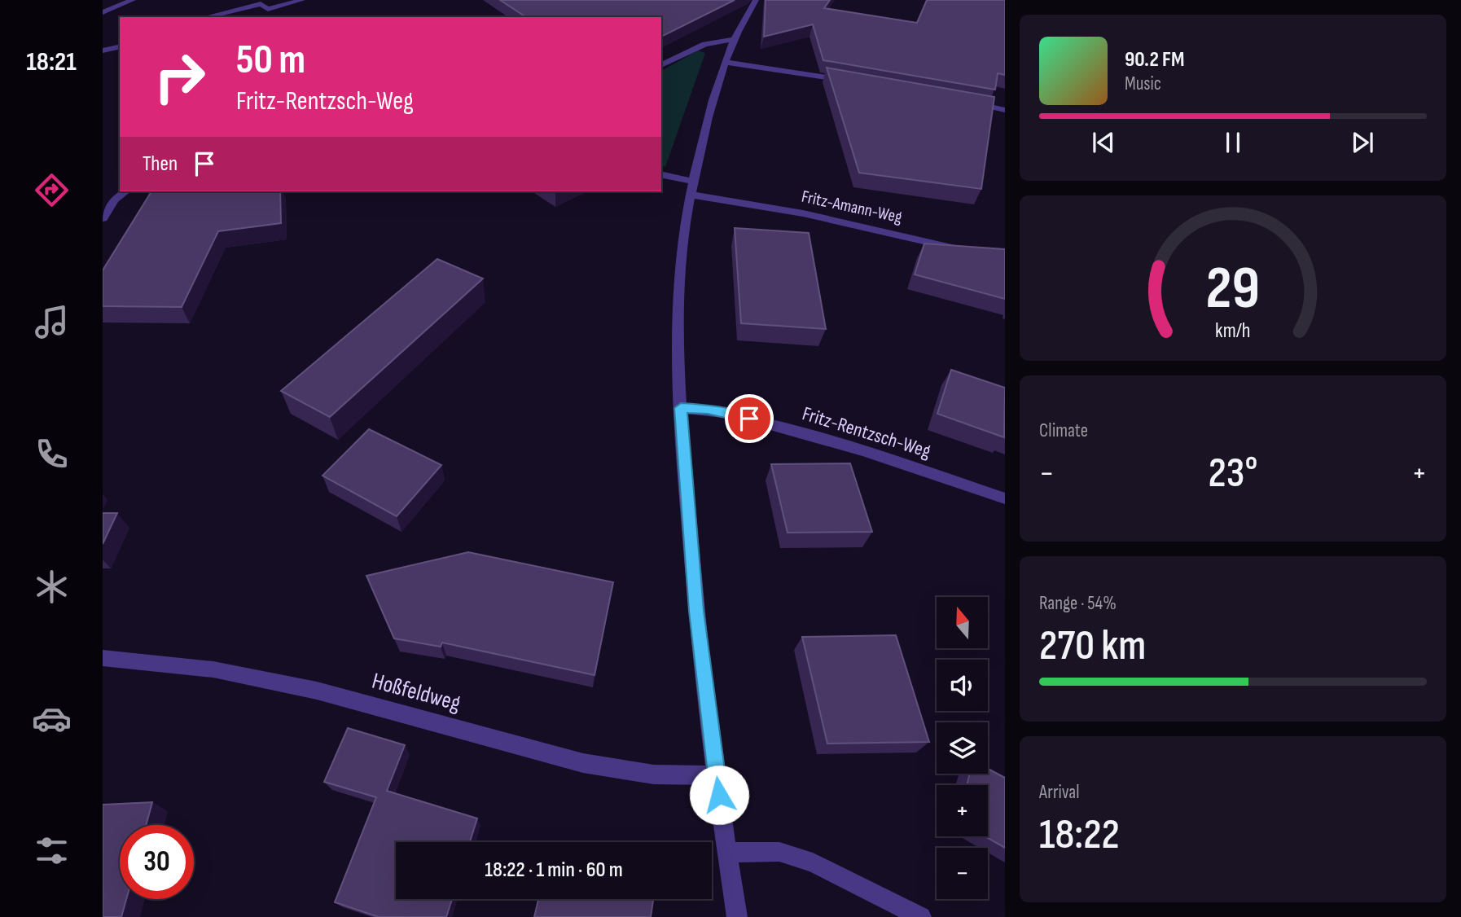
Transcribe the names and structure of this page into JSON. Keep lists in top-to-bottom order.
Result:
{
  "streets": {
    "street": ["Fritz-Amann-Weg", "Fritz-Rentzsch-Weg", "Hoßfeldweg"]
  },
  "north": "top",
  "page": {
    "tabs": "18:21",
    "turn": ["50 m", "Fritz-Rentzsch-Weg"],
    "song": ["90.2 FM", "Music"],
    "then": "Then",
    "tile": [
      "Climate",
      ["Range · 54%", "270 km"],
      ["Arrival", "18:22"]
    ],
    "heat": ["−", "23°", "+"],
    "map_buttons": ["+", "−"],
    "limit": "30",
    "trip": "18:22 · 1 min · 60 m",
    "gauge": ["29", "km/h"]
  }
}
